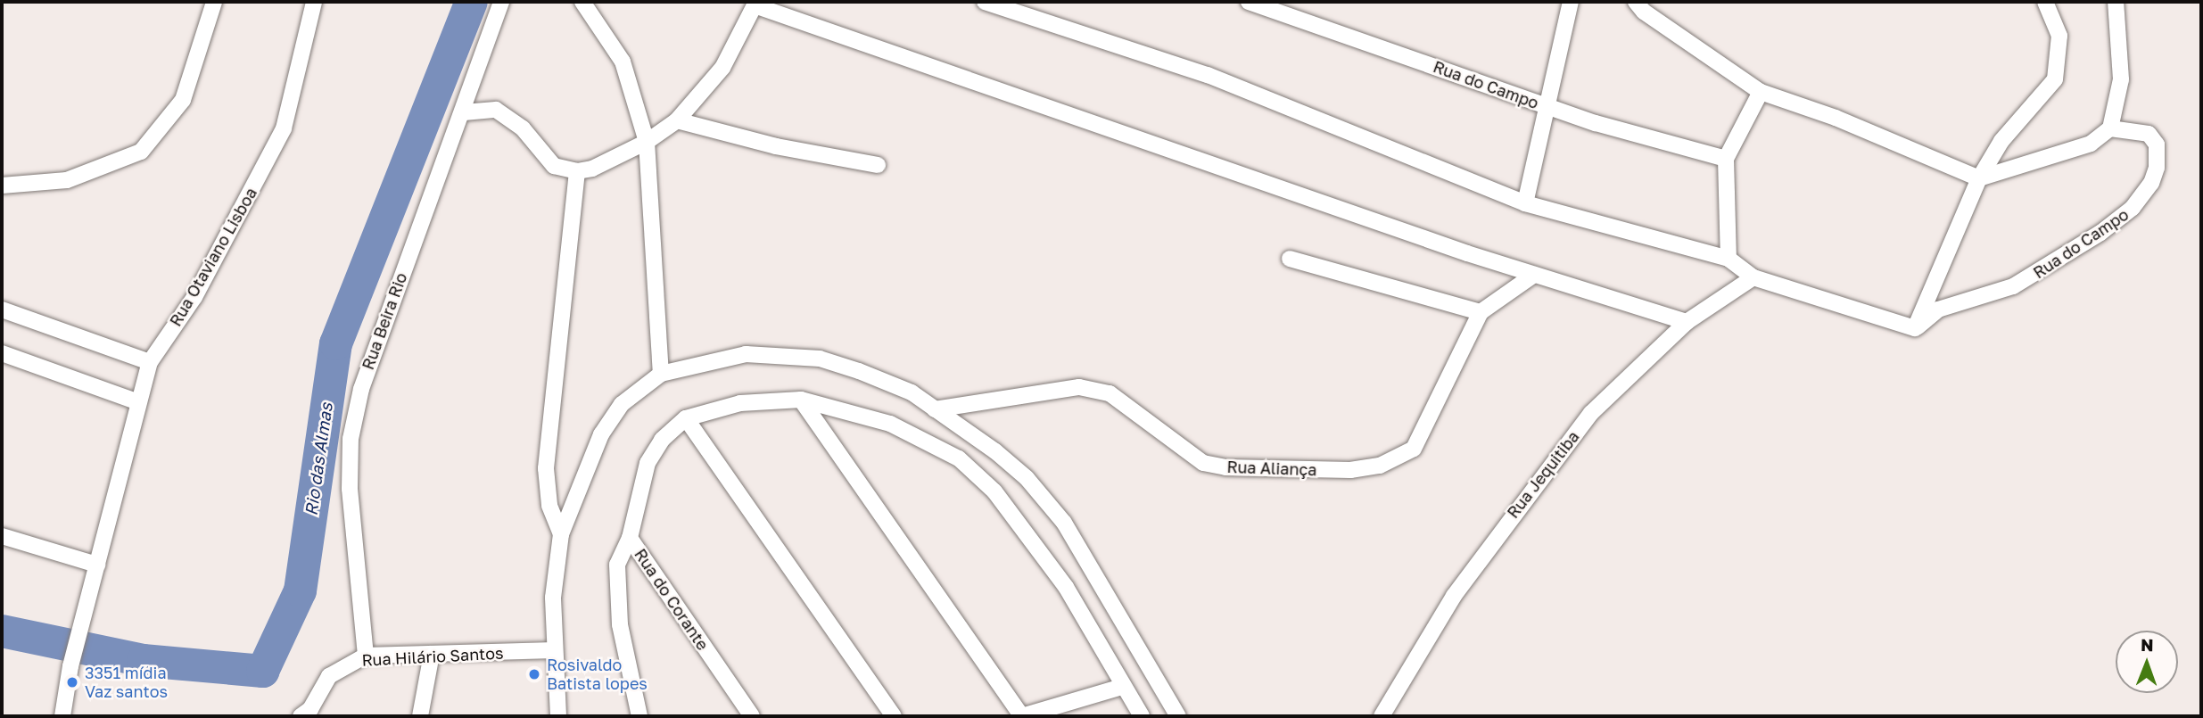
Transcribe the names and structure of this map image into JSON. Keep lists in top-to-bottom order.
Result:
{
  "streets": {
    "street": [
      "Rua do Campo",
      "Rua Otaviano Lisboa",
      "Rua Beira Rio",
      "Rua Aliança",
      "Rua Jequitiba",
      "Rua do Corante",
      "Rua Hilário Santos"
    ]
  },
  "crossings": [
    ["Rua Beira Rio", "Rua Hilário Santos"]
  ],
  "water": ["Rio das Almas"],
  "places": ["Rosivaldo Batista lopes", "3351 mídia Vaz santos"],
  "north": "top"
}
